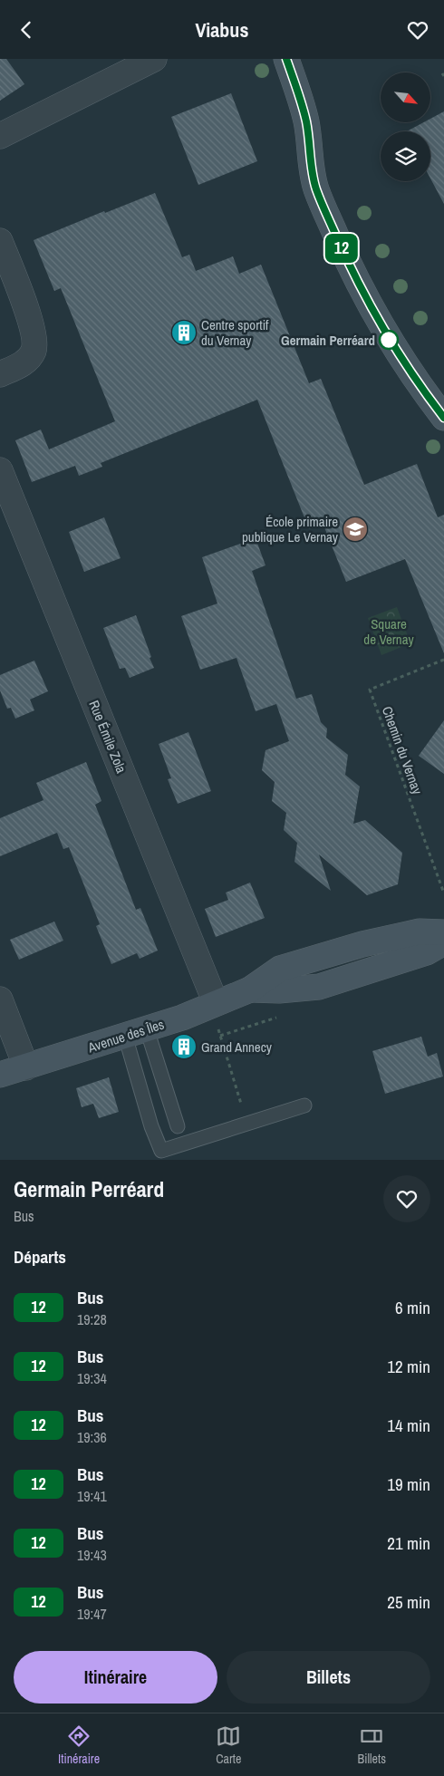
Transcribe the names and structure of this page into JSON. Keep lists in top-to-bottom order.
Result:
{
  "streets": {
    "street": ["Rue Émile Zola", "Avenue des Îles"],
    "path": ["Chemin du Vernay"]
  },
  "crossings": [
    ["Rue Émile Zola", "Avenue des Îles"]
  ],
  "parks": ["Square de Vernay"],
  "places": {
    "building": ["Centre sportif du Vernay", "Grand Annecy"],
    "other": ["Germain Perréard"],
    "school or university": ["École primaire publique Le Vernay"]
  },
  "lines": ["bus line 12"],
  "north": "bottom right",
  "page": {
    "header": "Viabus",
    "on_map": "12",
    "heading": [
      ["Germain Perréard", "Bus"],
      "Départs"
    ],
    "list": [
      {
        "mark": "12",
        "name": "Bus",
        "note": "19:28",
        "value": "6 min"
      },
      {
        "mark": "12",
        "name": "Bus",
        "note": "19:34",
        "value": "12 min"
      },
      {
        "mark": "12",
        "name": "Bus",
        "note": "19:36",
        "value": "14 min"
      },
      {
        "mark": "12",
        "name": "Bus",
        "note": "19:41",
        "value": "19 min"
      },
      {
        "mark": "12",
        "name": "Bus",
        "note": "19:43",
        "value": "21 min"
      },
      {
        "mark": "12",
        "name": "Bus",
        "note": "19:47",
        "value": "25 min"
      }
    ],
    "buttons": ["Itinéraire", "Billets"],
    "tabs": ["Itinéraire", "Carte", "Billets"]
  }
}
